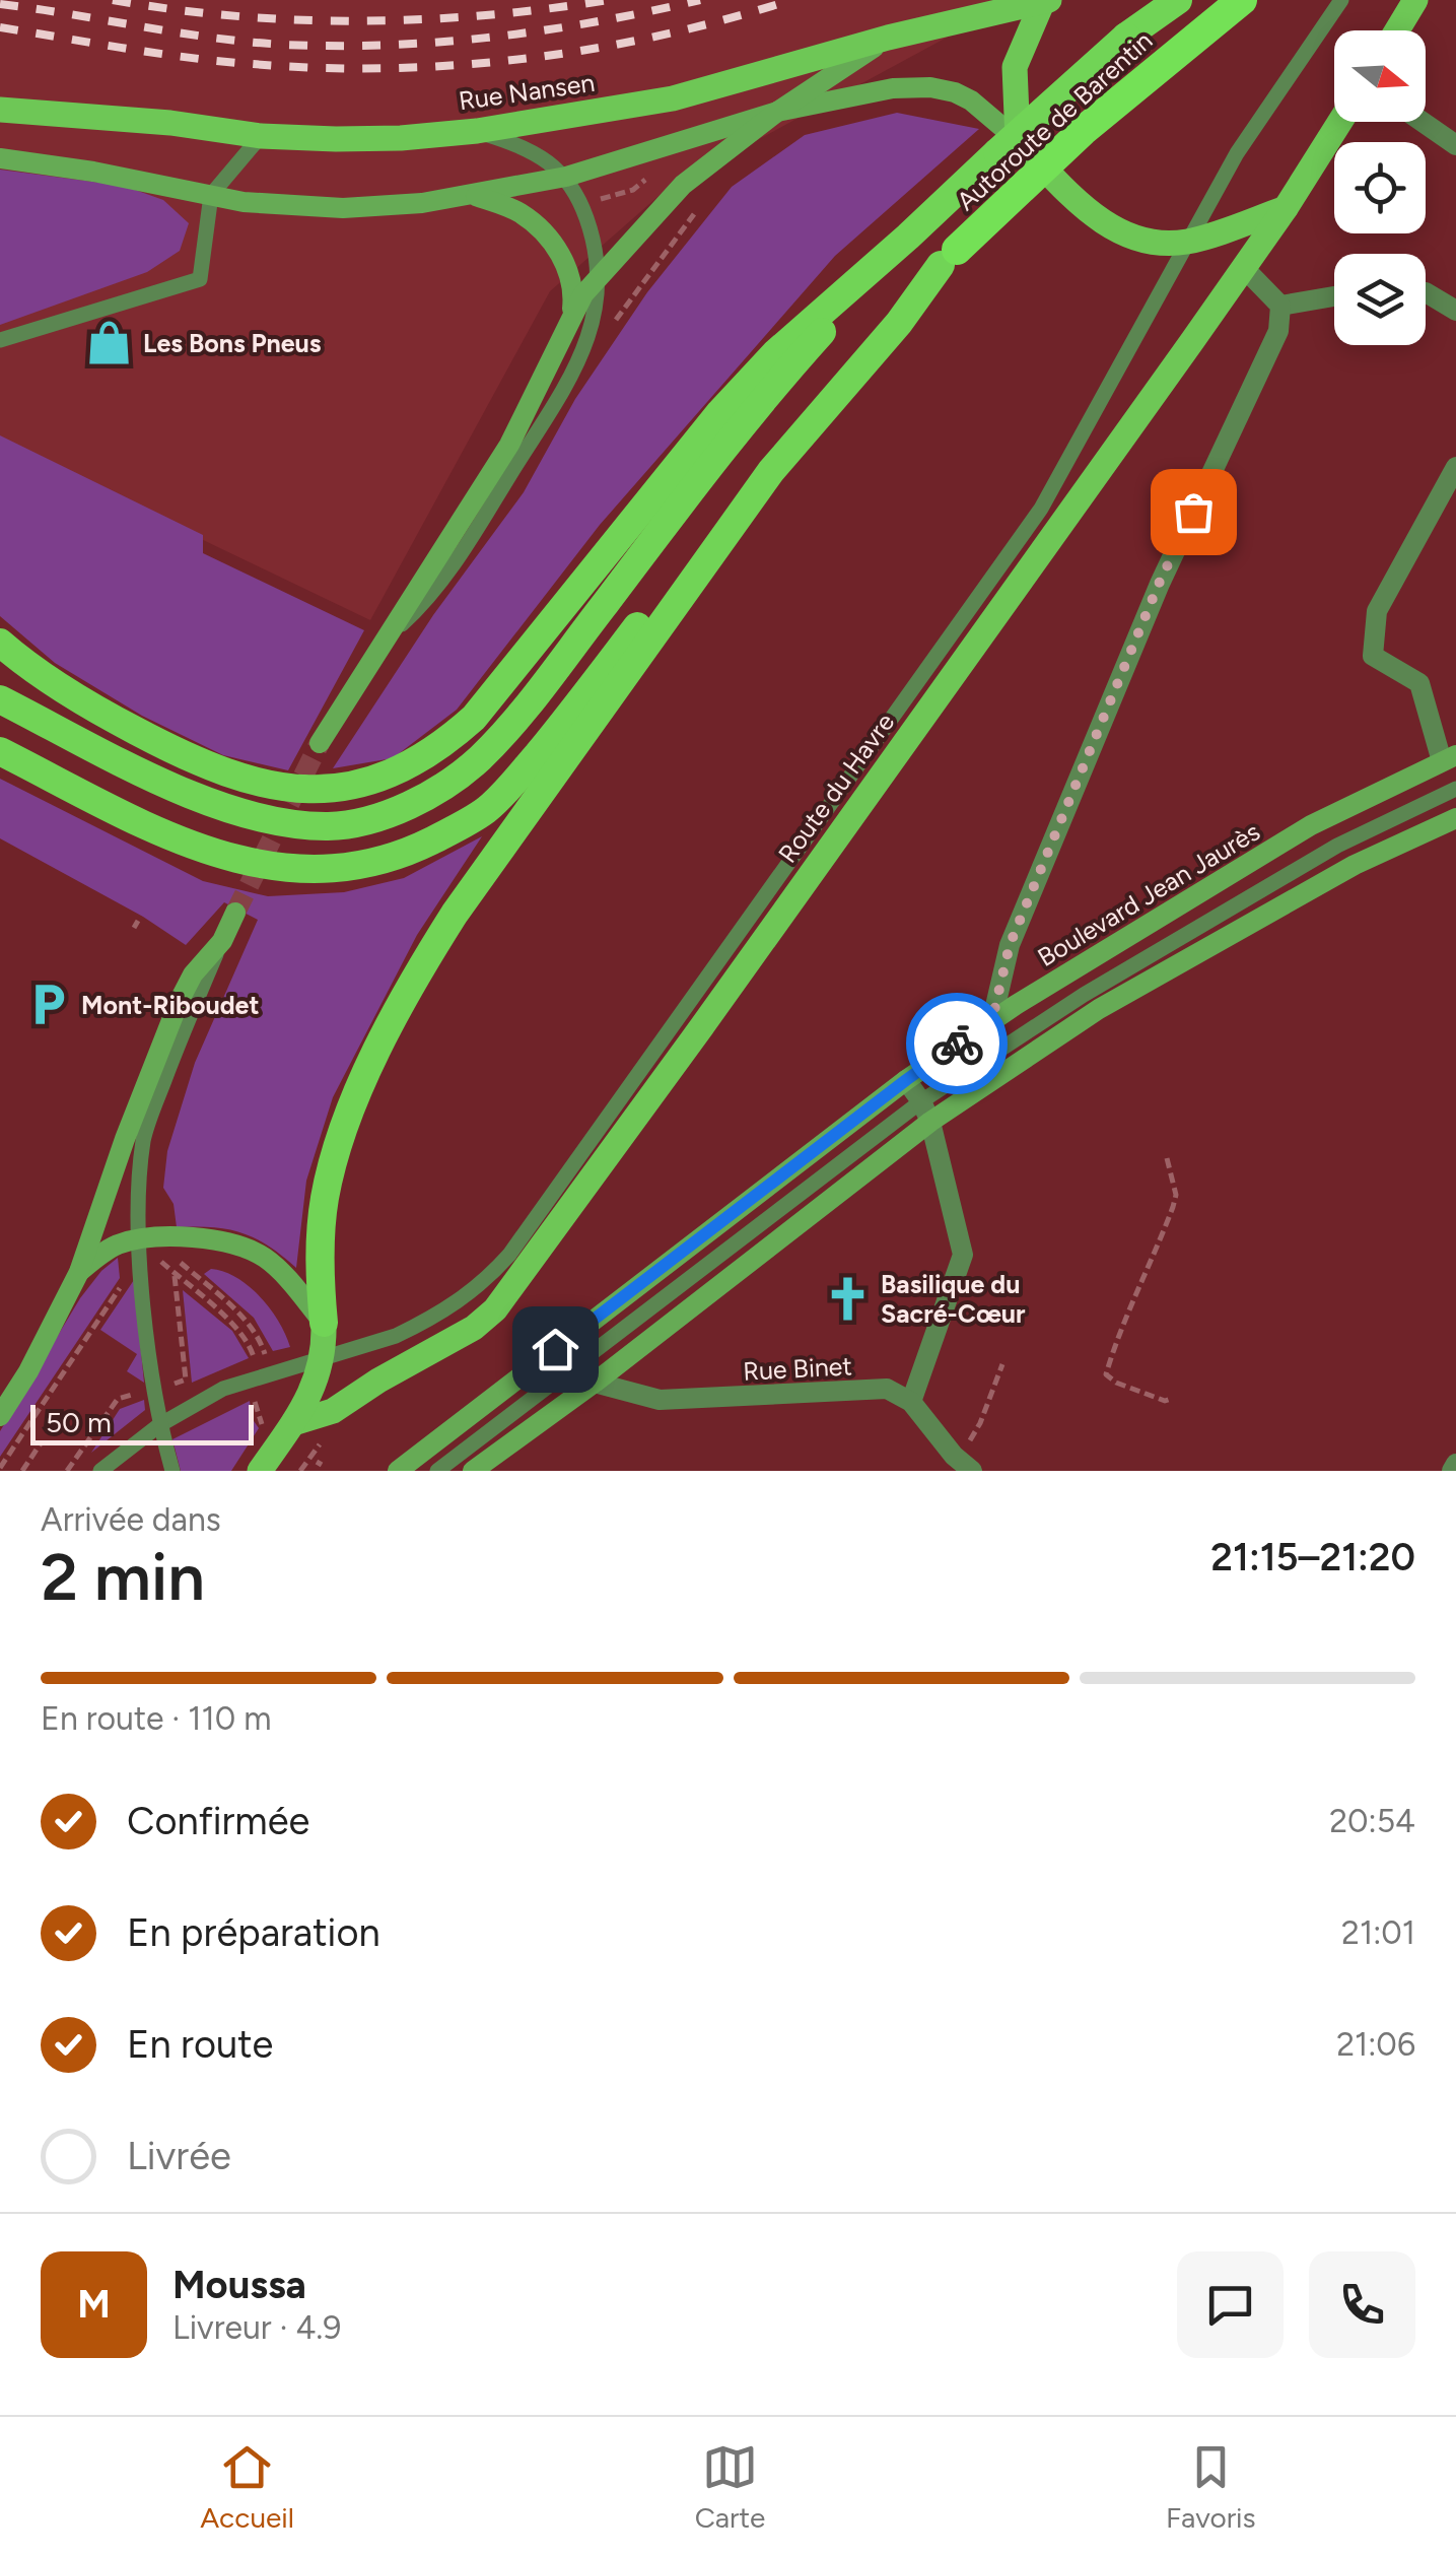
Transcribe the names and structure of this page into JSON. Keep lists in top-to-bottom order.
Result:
{
  "streets": {
    "highway": ["Autoroute de Barentin"],
    "main road": ["Rue Nansen", "Route du Havre", "Boulevard Jean Jaurès"],
    "street": ["Rue Binet"]
  },
  "places": {
    "shop": ["Les Bons Pneus"],
    "parking": ["Mont-Riboudet"],
    "church": ["Basilique du Sacré-Cœur"]
  },
  "scale_bar": "50 m",
  "north": "right",
  "page": {
    "scale": "50 m",
    "heading": ["2 min", "Arrivée dans", "21:15–21:20"],
    "panel": ["Moussa", "Livreur · 4.9"],
    "bar": "En route · 110 m",
    "list": [
      ["Confirmée", "20:54"],
      ["En préparation", "21:01"],
      ["En route", "21:06"],
      "Livrée"
    ],
    "round": "M",
    "tabs": ["Accueil", "Carte", "Favoris"]
  }
}
